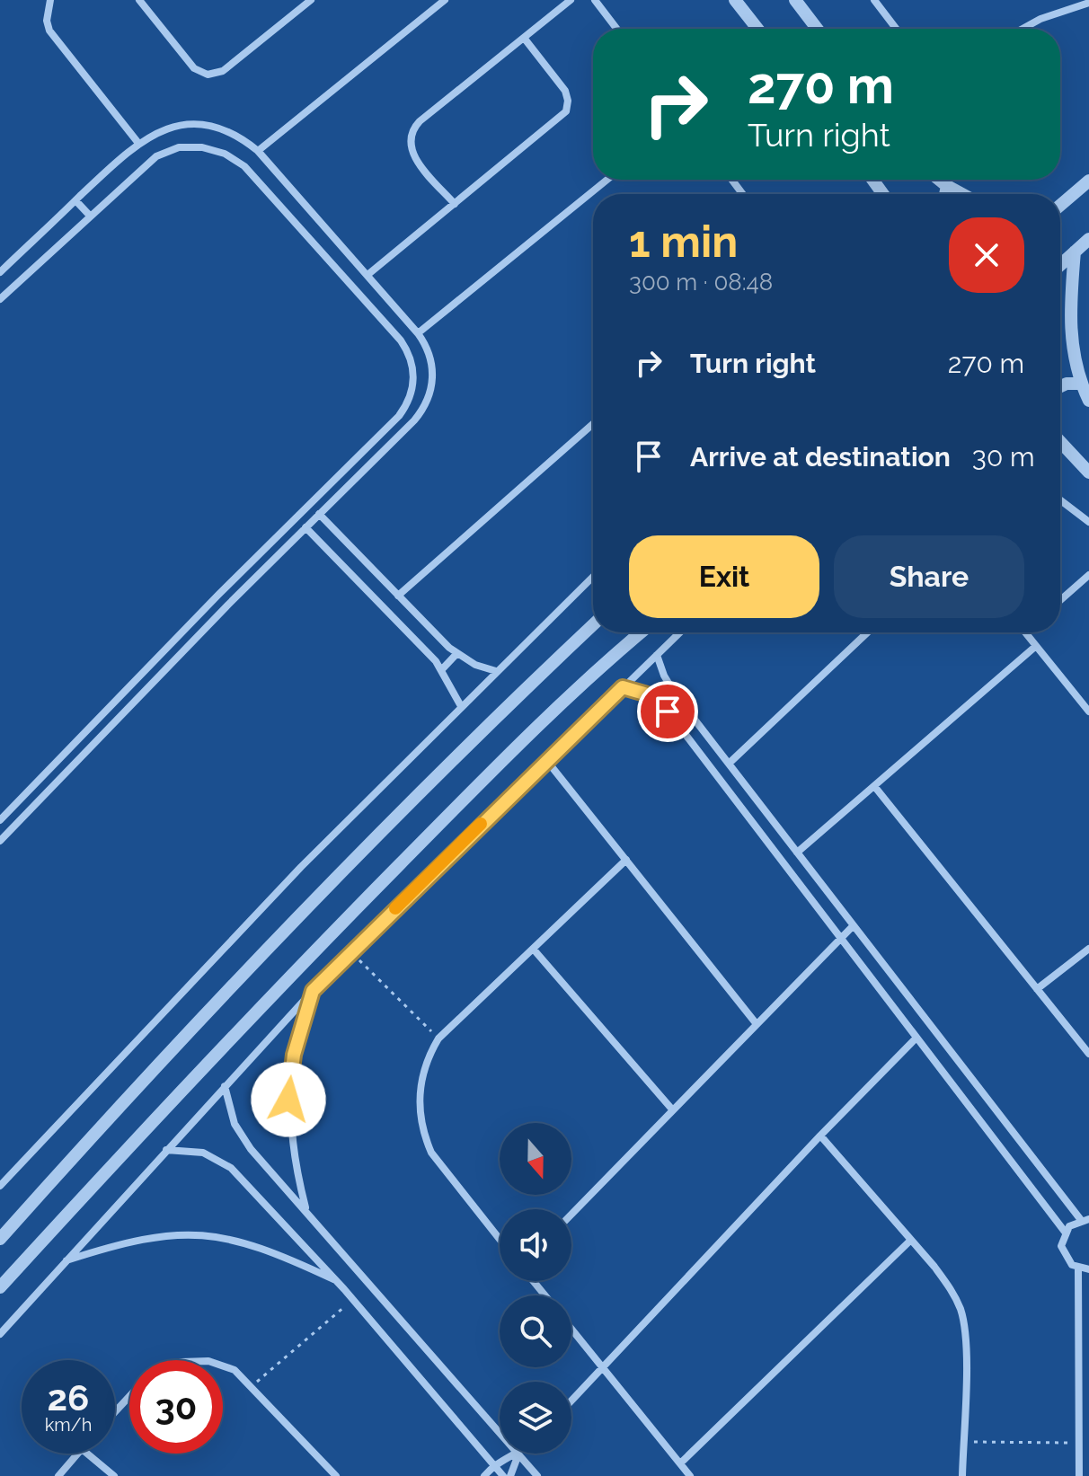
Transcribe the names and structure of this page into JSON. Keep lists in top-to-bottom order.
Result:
{
  "north": "bottom",
  "page": {
    "turn": ["270 m", "Turn right"],
    "heading": ["1 min", "300 m · 08:48"],
    "list": [
      {
        "name": "Turn right",
        "value": "270 m"
      },
      {
        "name": "Arrive at destination",
        "value": "30 m"
      }
    ],
    "buttons": ["Exit", "Share"],
    "speed": "26 km/h",
    "limit": "30"
  }
}
